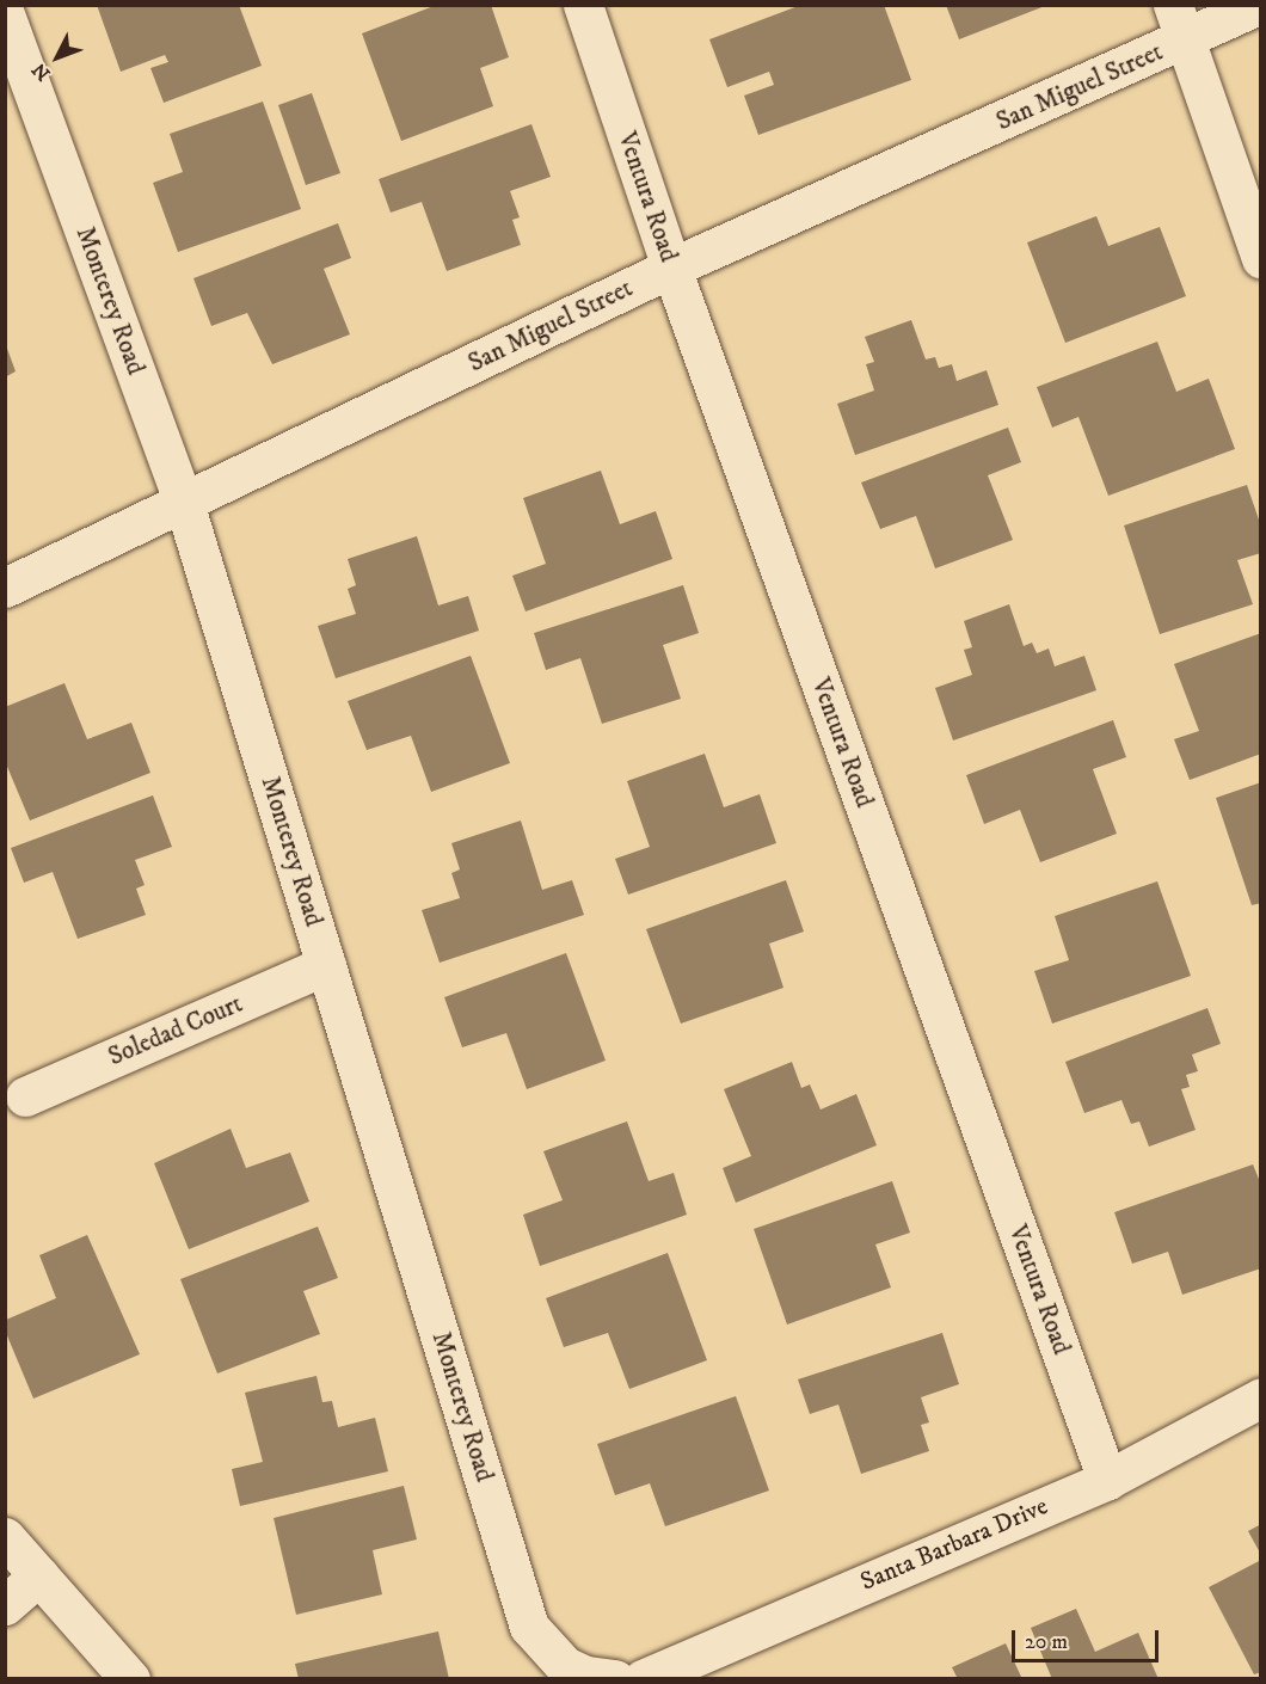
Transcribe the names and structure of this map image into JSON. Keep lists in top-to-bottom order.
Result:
{
  "streets": {
    "street": [
      "San Miguel Street",
      "Ventura Road",
      "Monterey Road",
      "Soledad Court",
      "Santa Barbara Drive"
    ]
  },
  "crossings": [
    ["San Miguel Street", "Ventura Road"],
    ["San Miguel Street", "Monterey Road"],
    ["Ventura Road", "Santa Barbara Drive"],
    ["Monterey Road", "Soledad Court"]
  ],
  "scale_bar": "20 m",
  "north": "bottom left"
}
